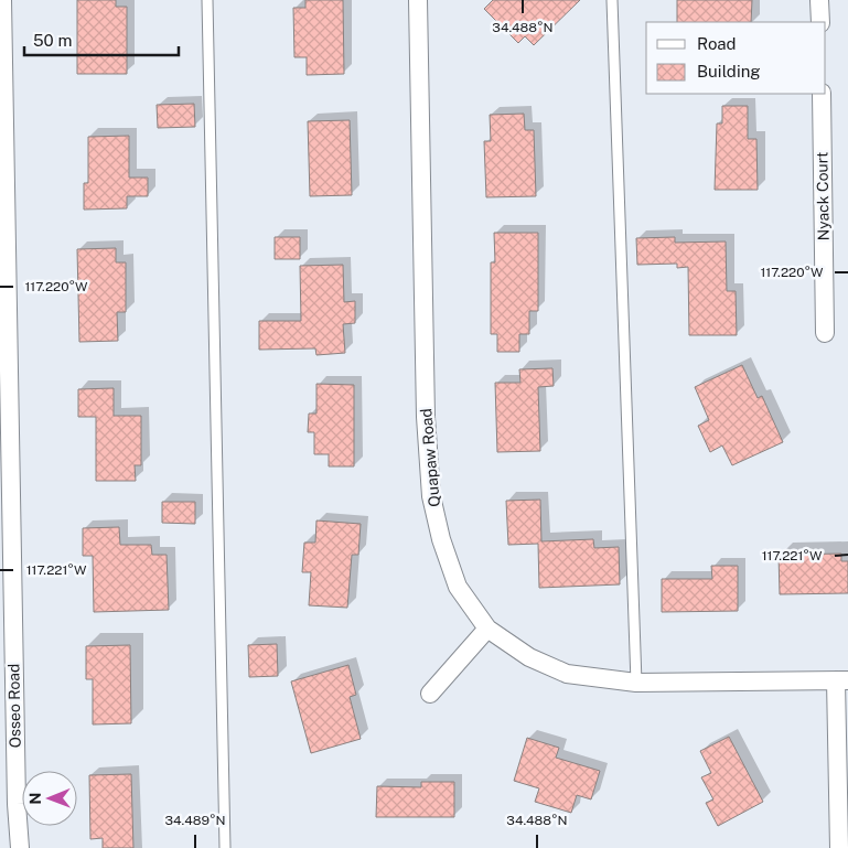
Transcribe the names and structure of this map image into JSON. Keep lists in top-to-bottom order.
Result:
{
  "streets": {
    "street": ["Nyack Court", "Quapaw Road", "Osseo Road"]
  },
  "legend": ["Road", "Building"],
  "scale_bar": "50 m",
  "north": "left",
  "coordinates": [
    "34.488°N",
    "117.220°W",
    "117.221°W",
    "34.489°N"
  ]
}
